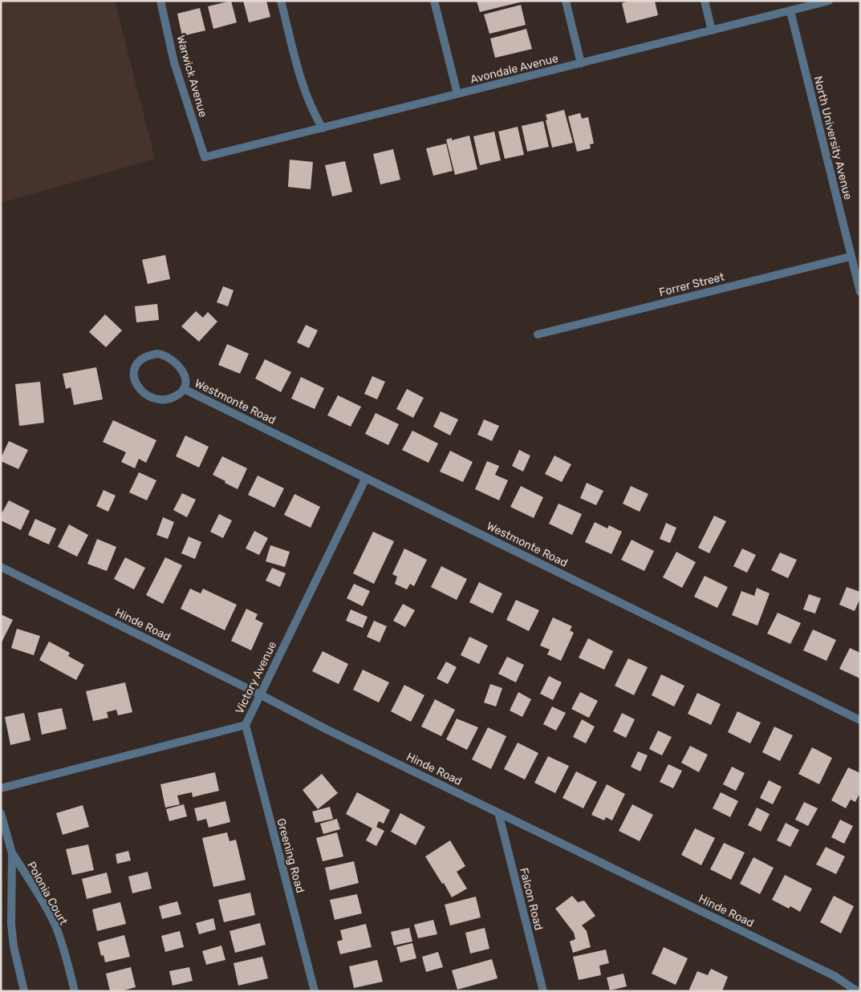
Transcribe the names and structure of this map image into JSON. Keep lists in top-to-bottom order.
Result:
{
  "streets": {
    "street": [
      "Avondale Avenue",
      "Warwick Avenue",
      "North University Avenue",
      "Forrer Street",
      "Westmonte Road",
      "Hinde Road",
      "Victory Avenue",
      "Greening Road",
      "Polonia Court",
      "Falcon Road"
    ]
  },
  "crossings": [
    ["Avondale Avenue", "Warwick Avenue"],
    ["Avondale Avenue", "North University Avenue"],
    ["North University Avenue", "Forrer Street"],
    ["Westmonte Road", "Victory Avenue"],
    ["Hinde Road", "Victory Avenue"],
    ["Hinde Road", "Falcon Road"],
    ["Victory Avenue", "Greening Road"]
  ]
}
